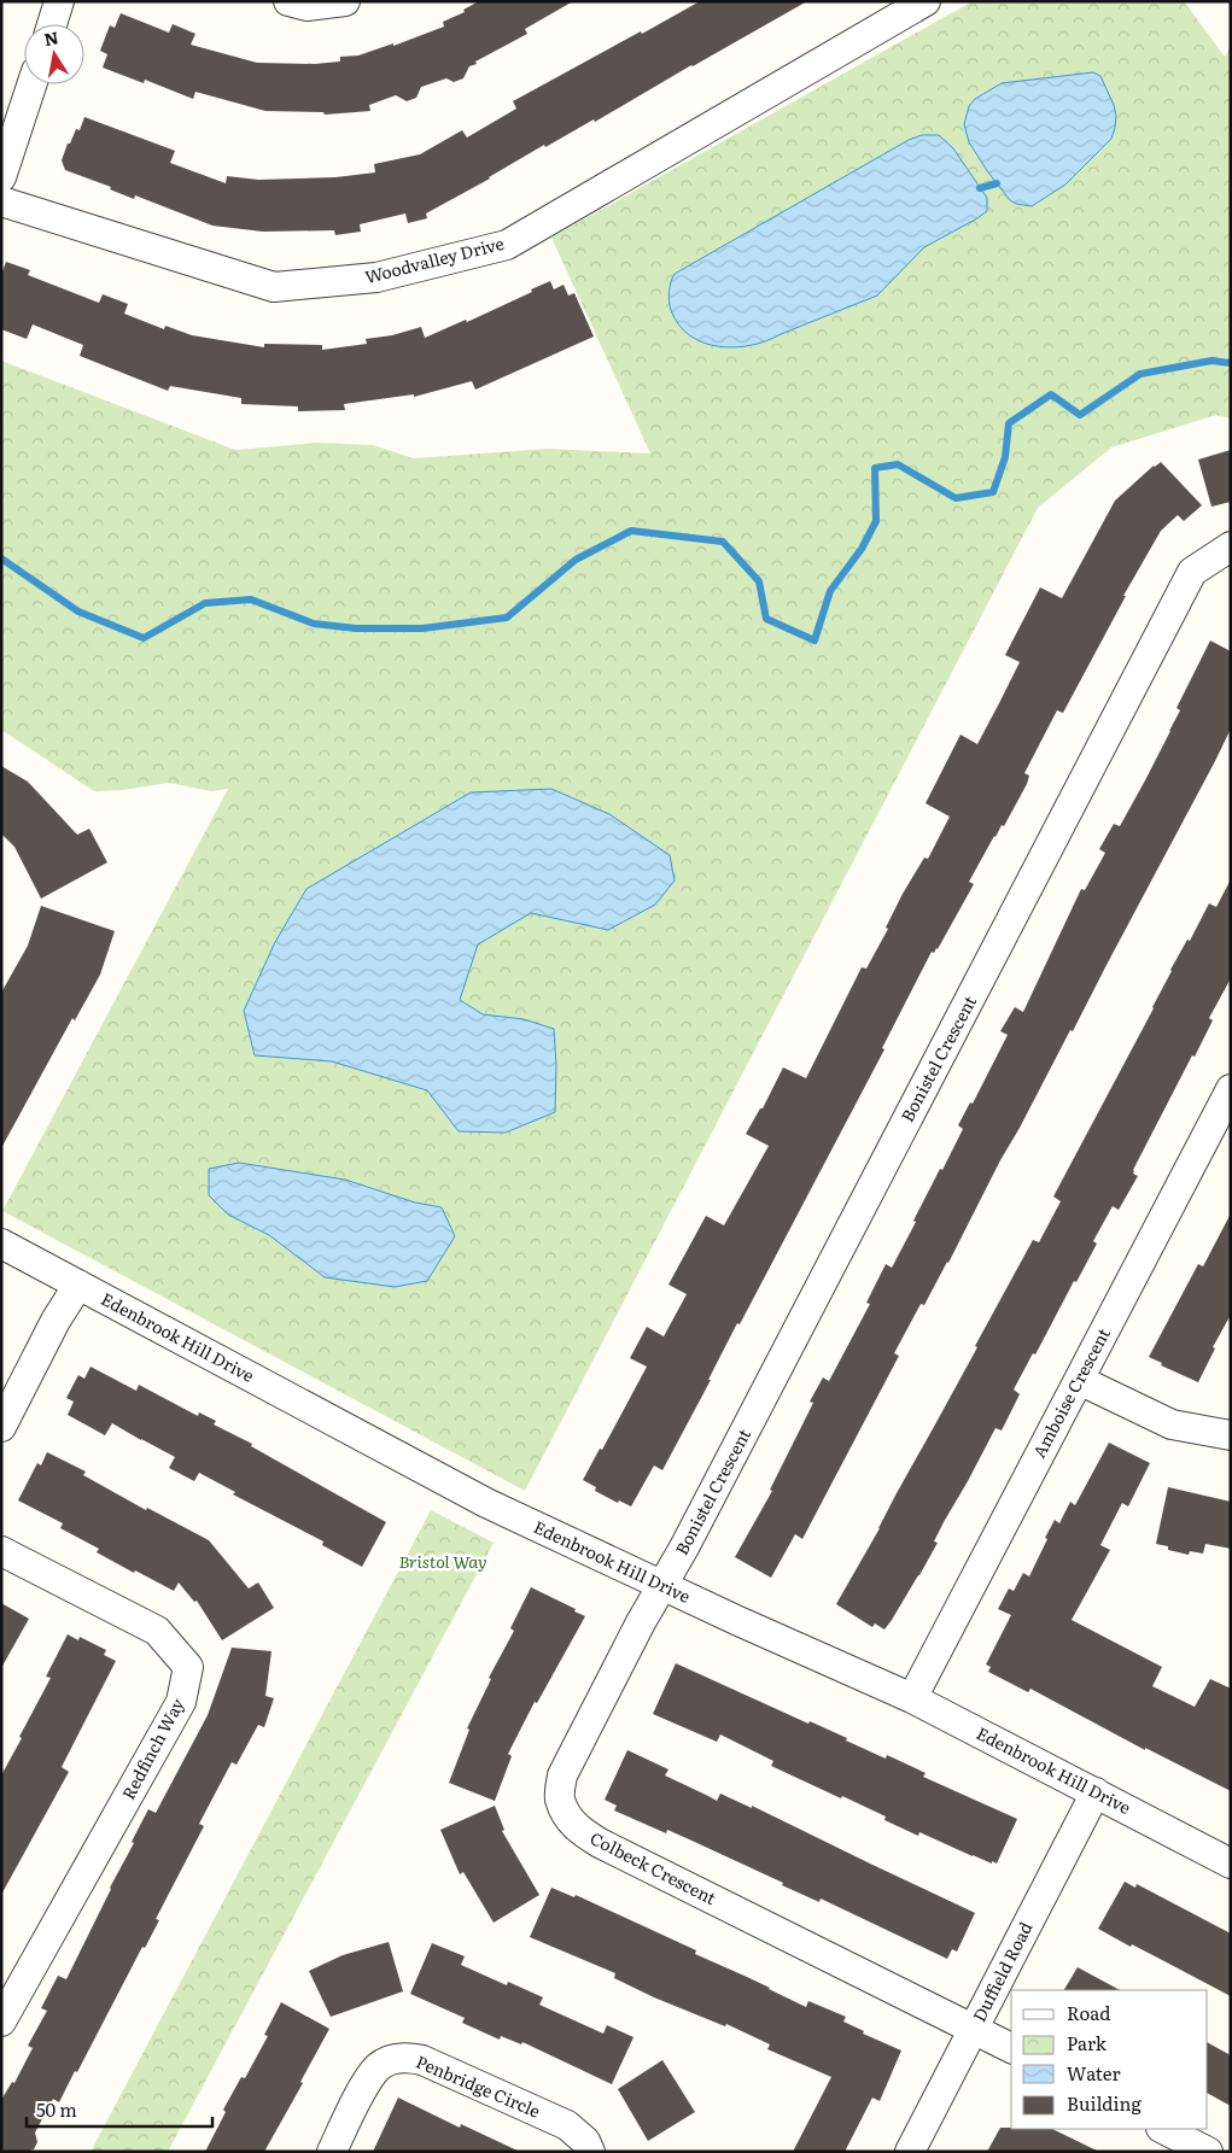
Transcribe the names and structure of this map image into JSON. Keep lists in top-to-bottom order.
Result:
{
  "streets": {
    "street": [
      "Woodvalley Drive",
      "Bonistel Crescent",
      "Edenbrook Hill Drive",
      "Amboise Crescent",
      "Redfinch Way",
      "Colbeck Crescent",
      "Duffield Road",
      "Penbridge Circle"
    ]
  },
  "crossings": [
    ["Bonistel Crescent", "Edenbrook Hill Drive"],
    ["Bonistel Crescent", "Colbeck Crescent"],
    ["Edenbrook Hill Drive", "Amboise Crescent"],
    ["Edenbrook Hill Drive", "Colbeck Crescent"],
    ["Edenbrook Hill Drive", "Duffield Road"],
    ["Colbeck Crescent", "Duffield Road"]
  ],
  "parks": ["Bristol Way"],
  "legend": [
    "Road",
    "Park",
    "Water",
    "Building"
  ],
  "scale_bar": "50 m",
  "north": "top"
}
